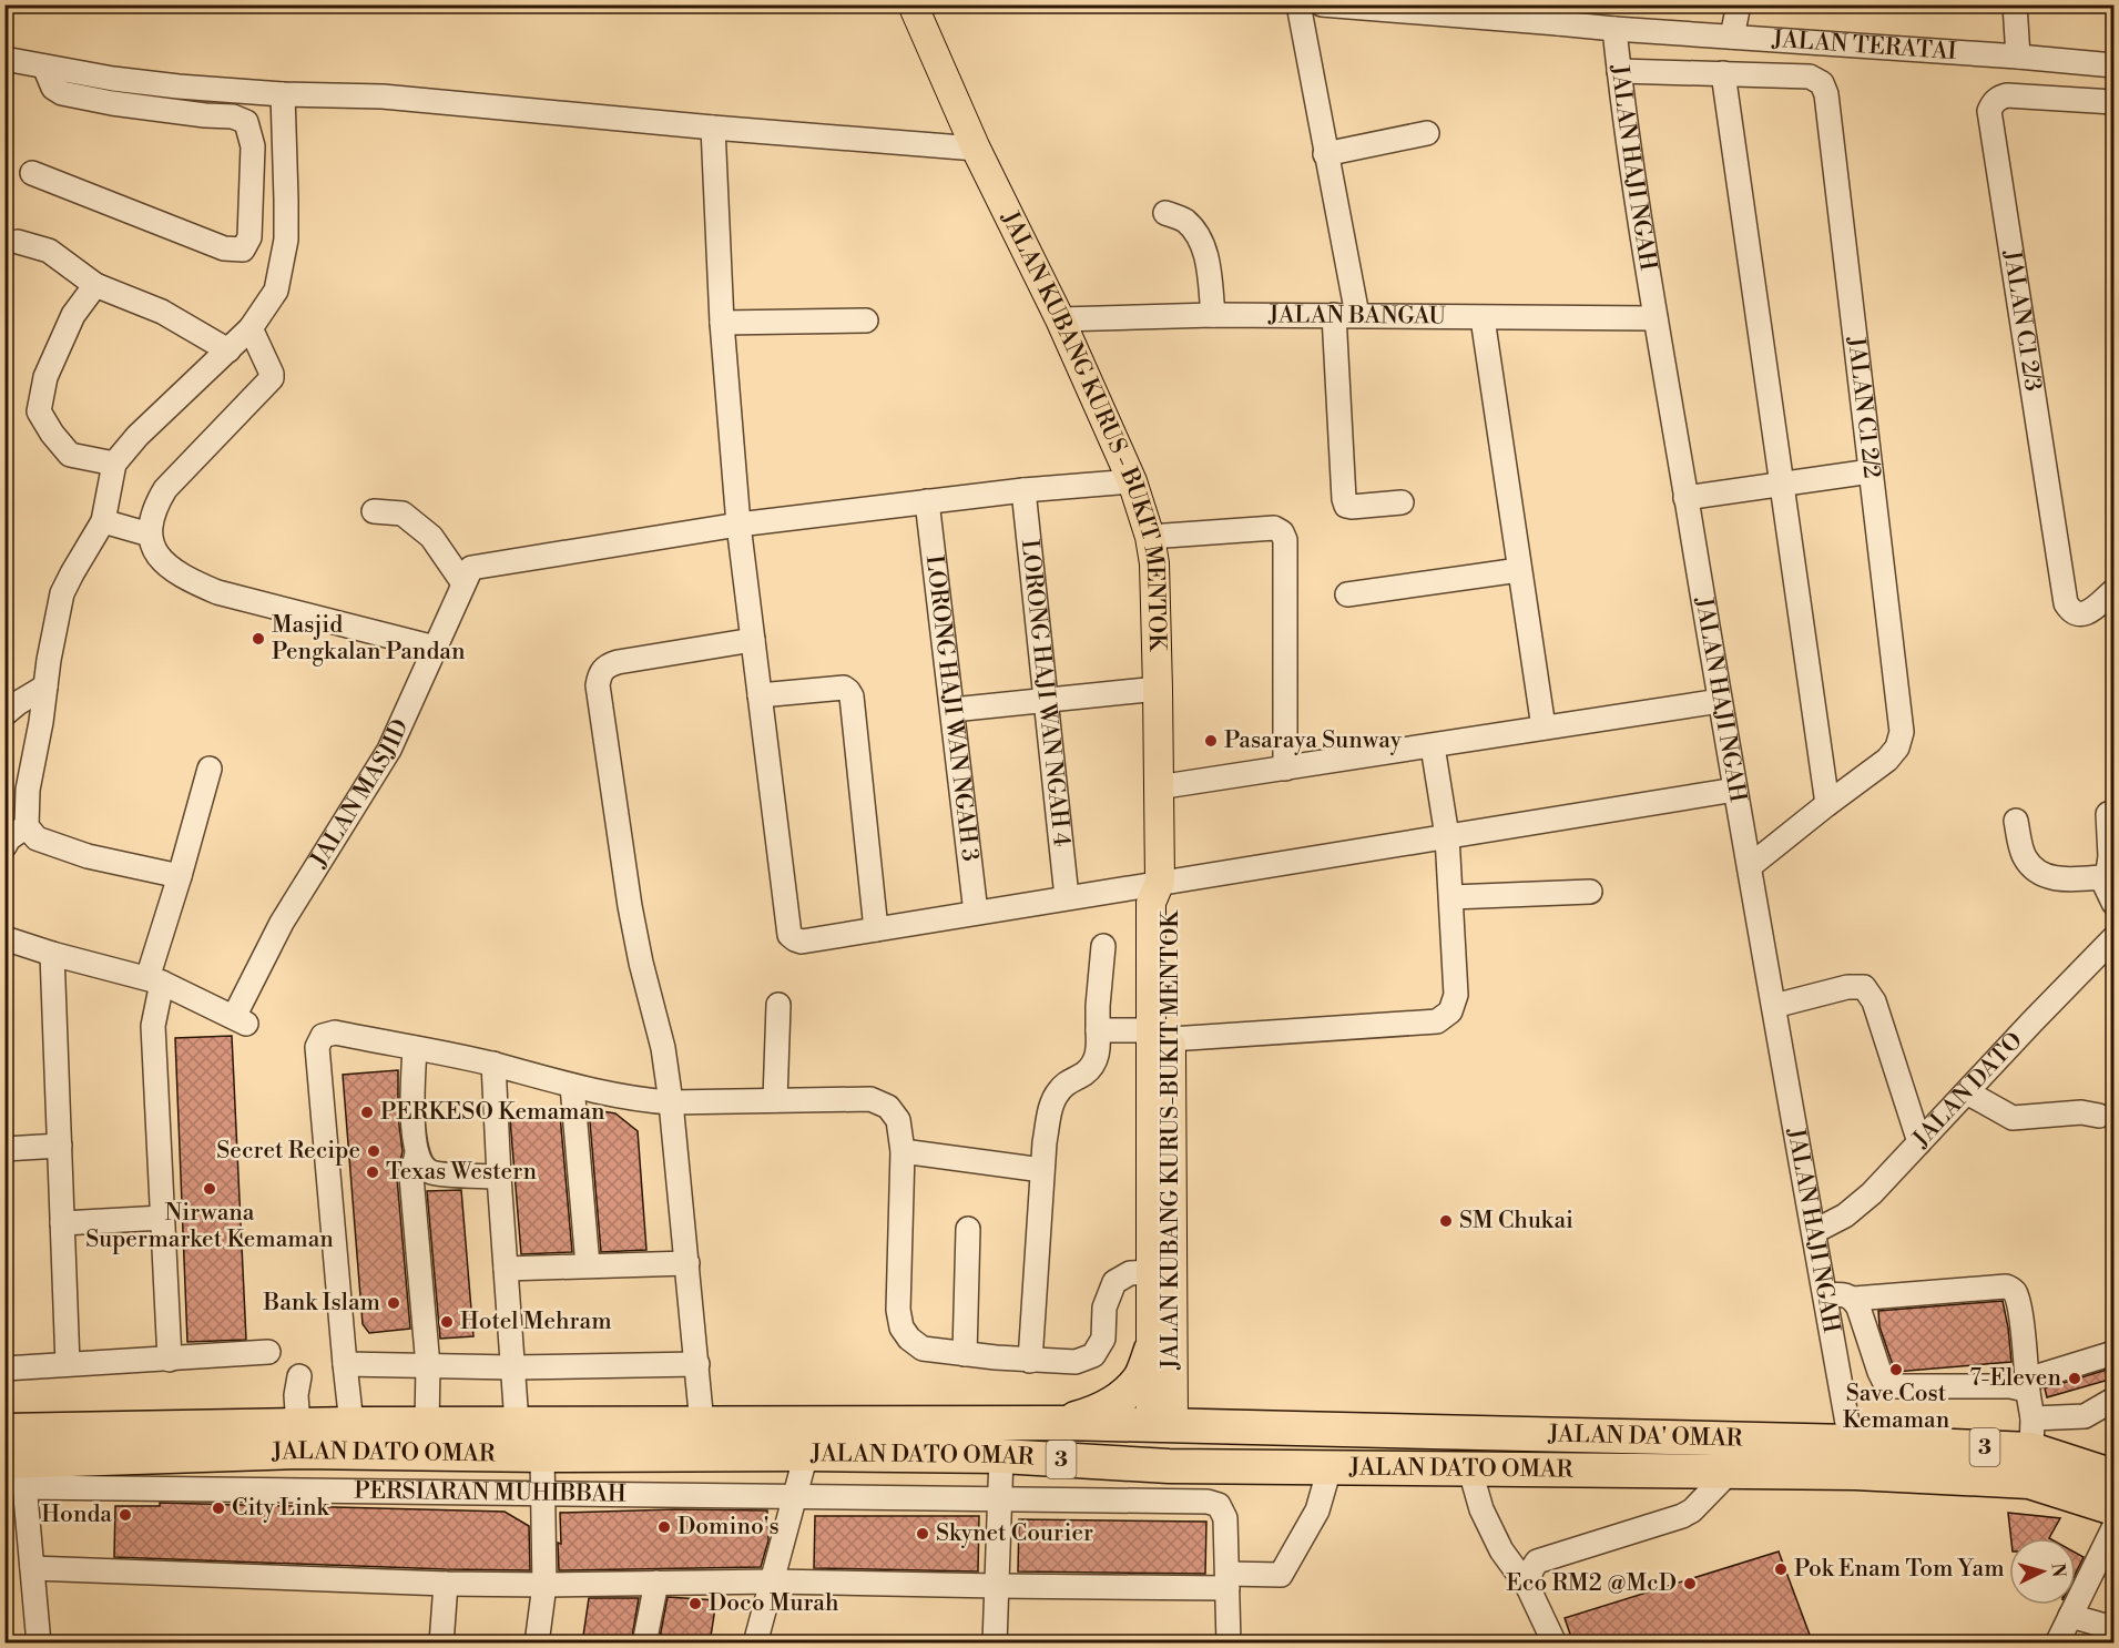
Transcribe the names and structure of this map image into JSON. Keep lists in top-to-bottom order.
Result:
{
  "streets": {
    "highway": ["JALAN DA' OMAR", "3", "JALAN DATO OMAR"],
    "main road": ["JALAN KUBANG KURUS - BUKIT MENTOK", "JALAN KUBANG KURUS-BUKIT MENTOK"],
    "street": [
      "JALAN TERATAI",
      "JALAN HAJI NGAH",
      "JALAN BANGAU",
      "JALAN C1 2/3",
      "JALAN C1 2/2",
      "LORONG HAJI WAN NGAH 4",
      "LORONG HAJI WAN NGAH 3",
      "JALAN MASJID",
      "JALAN DATO",
      "PERSIARAN MUHIBBAH"
    ]
  },
  "crossings": [
    ["JALAN TERATAI", "JALAN HAJI NGAH"],
    ["JALAN HAJI NGAH", "JALAN BANGAU"],
    ["JALAN HAJI NGAH", "JALAN C1 2/2"],
    ["JALAN HAJI NGAH", "JALAN DATO"],
    ["JALAN HAJI NGAH", "JALAN DA' OMAR"],
    ["JALAN BANGAU", "JALAN KUBANG KURUS - BUKIT MENTOK"],
    ["JALAN KUBANG KURUS - BUKIT MENTOK", "JALAN KUBANG KURUS-BUKIT MENTOK"],
    ["JALAN KUBANG KURUS-BUKIT MENTOK", "JALAN DA' OMAR"],
    ["JALAN KUBANG KURUS-BUKIT MENTOK", "JALAN DATO OMAR"],
    ["JALAN DA' OMAR", "JALAN DATO OMAR"],
    ["JALAN DATO OMAR", "PERSIARAN MUHIBBAH"]
  ],
  "places": [
    "Masjid Pengkalan Pandan",
    "Pasaraya Sunway",
    "PERKESO Kemaman",
    "Secret Recipe",
    "Texas Western",
    "Nirwana Supermarket Kemaman",
    "SM Chukai",
    "Bank Islam",
    "Hotel Mehram",
    "Save Cost Kemaman",
    "7-Eleven",
    "City Link",
    "Honda",
    "Domino's",
    "Skynet Courier",
    "Pok Enam Tom Yam",
    "Eco RM2 @McD",
    "Doco Murah"
  ],
  "north": "right"
}
